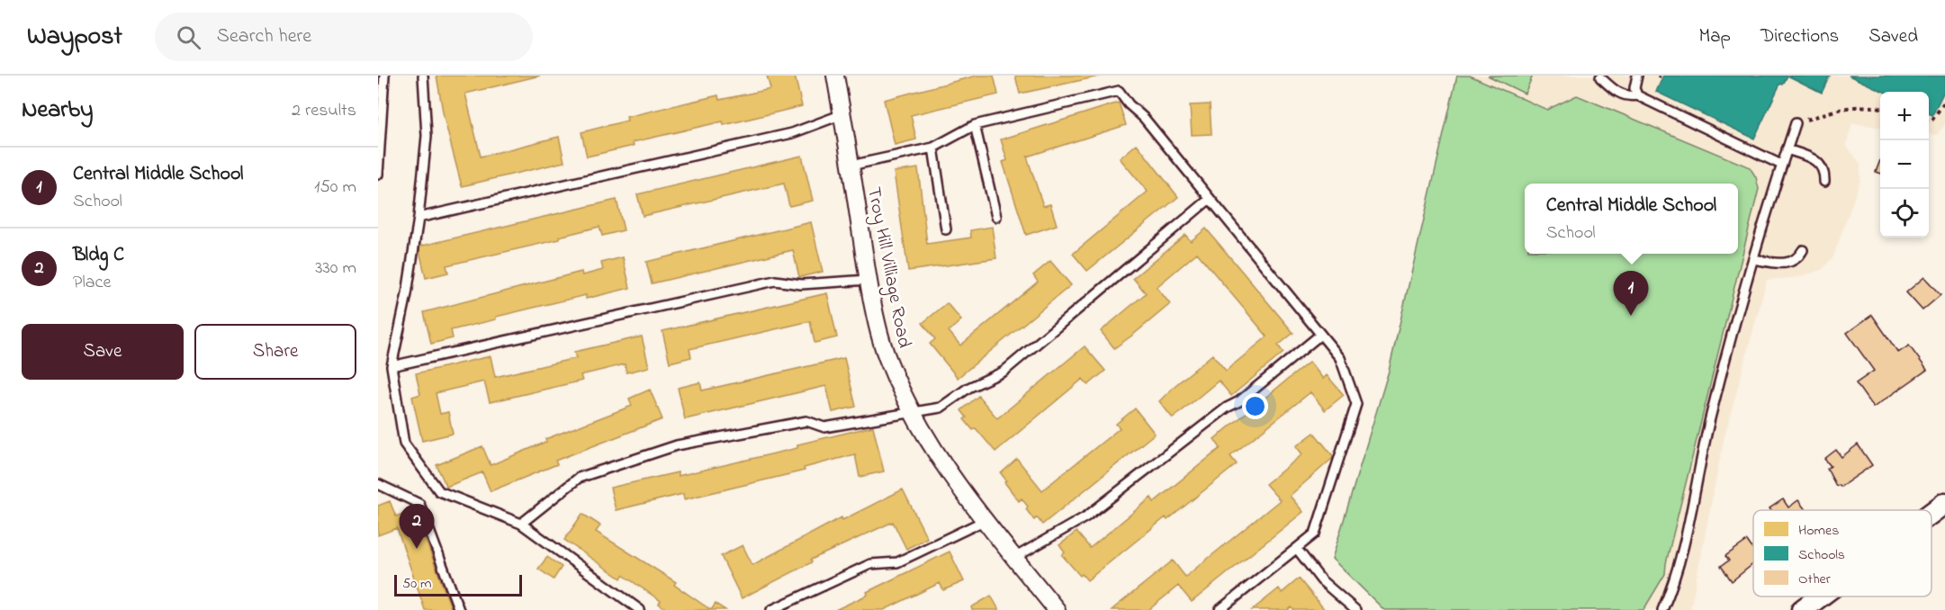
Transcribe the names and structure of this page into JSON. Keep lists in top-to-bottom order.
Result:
{
  "streets": {
    "street": ["Troy Hill Villiage Road"]
  },
  "legend": ["Homes", "Schools", "Other"],
  "scale_bar": "50 m",
  "page": {
    "header": "Waypost",
    "search": "Search here",
    "nav": ["Map", "Directions", "Saved"],
    "heading": ["Nearby", "2 results"],
    "map_buttons": ["+", "−"],
    "list": [
      {
        "mark": "1",
        "name": "Central Middle School",
        "note": "School",
        "value": "150 m"
      },
      {
        "mark": "2",
        "name": "Bldg C",
        "note": "Place",
        "value": "330 m"
      }
    ],
    "popup": ["Central Middle School", "School"],
    "pins": ["1", "2"],
    "buttons": ["Save", "Share"],
    "scale": "50 m"
  }
}
